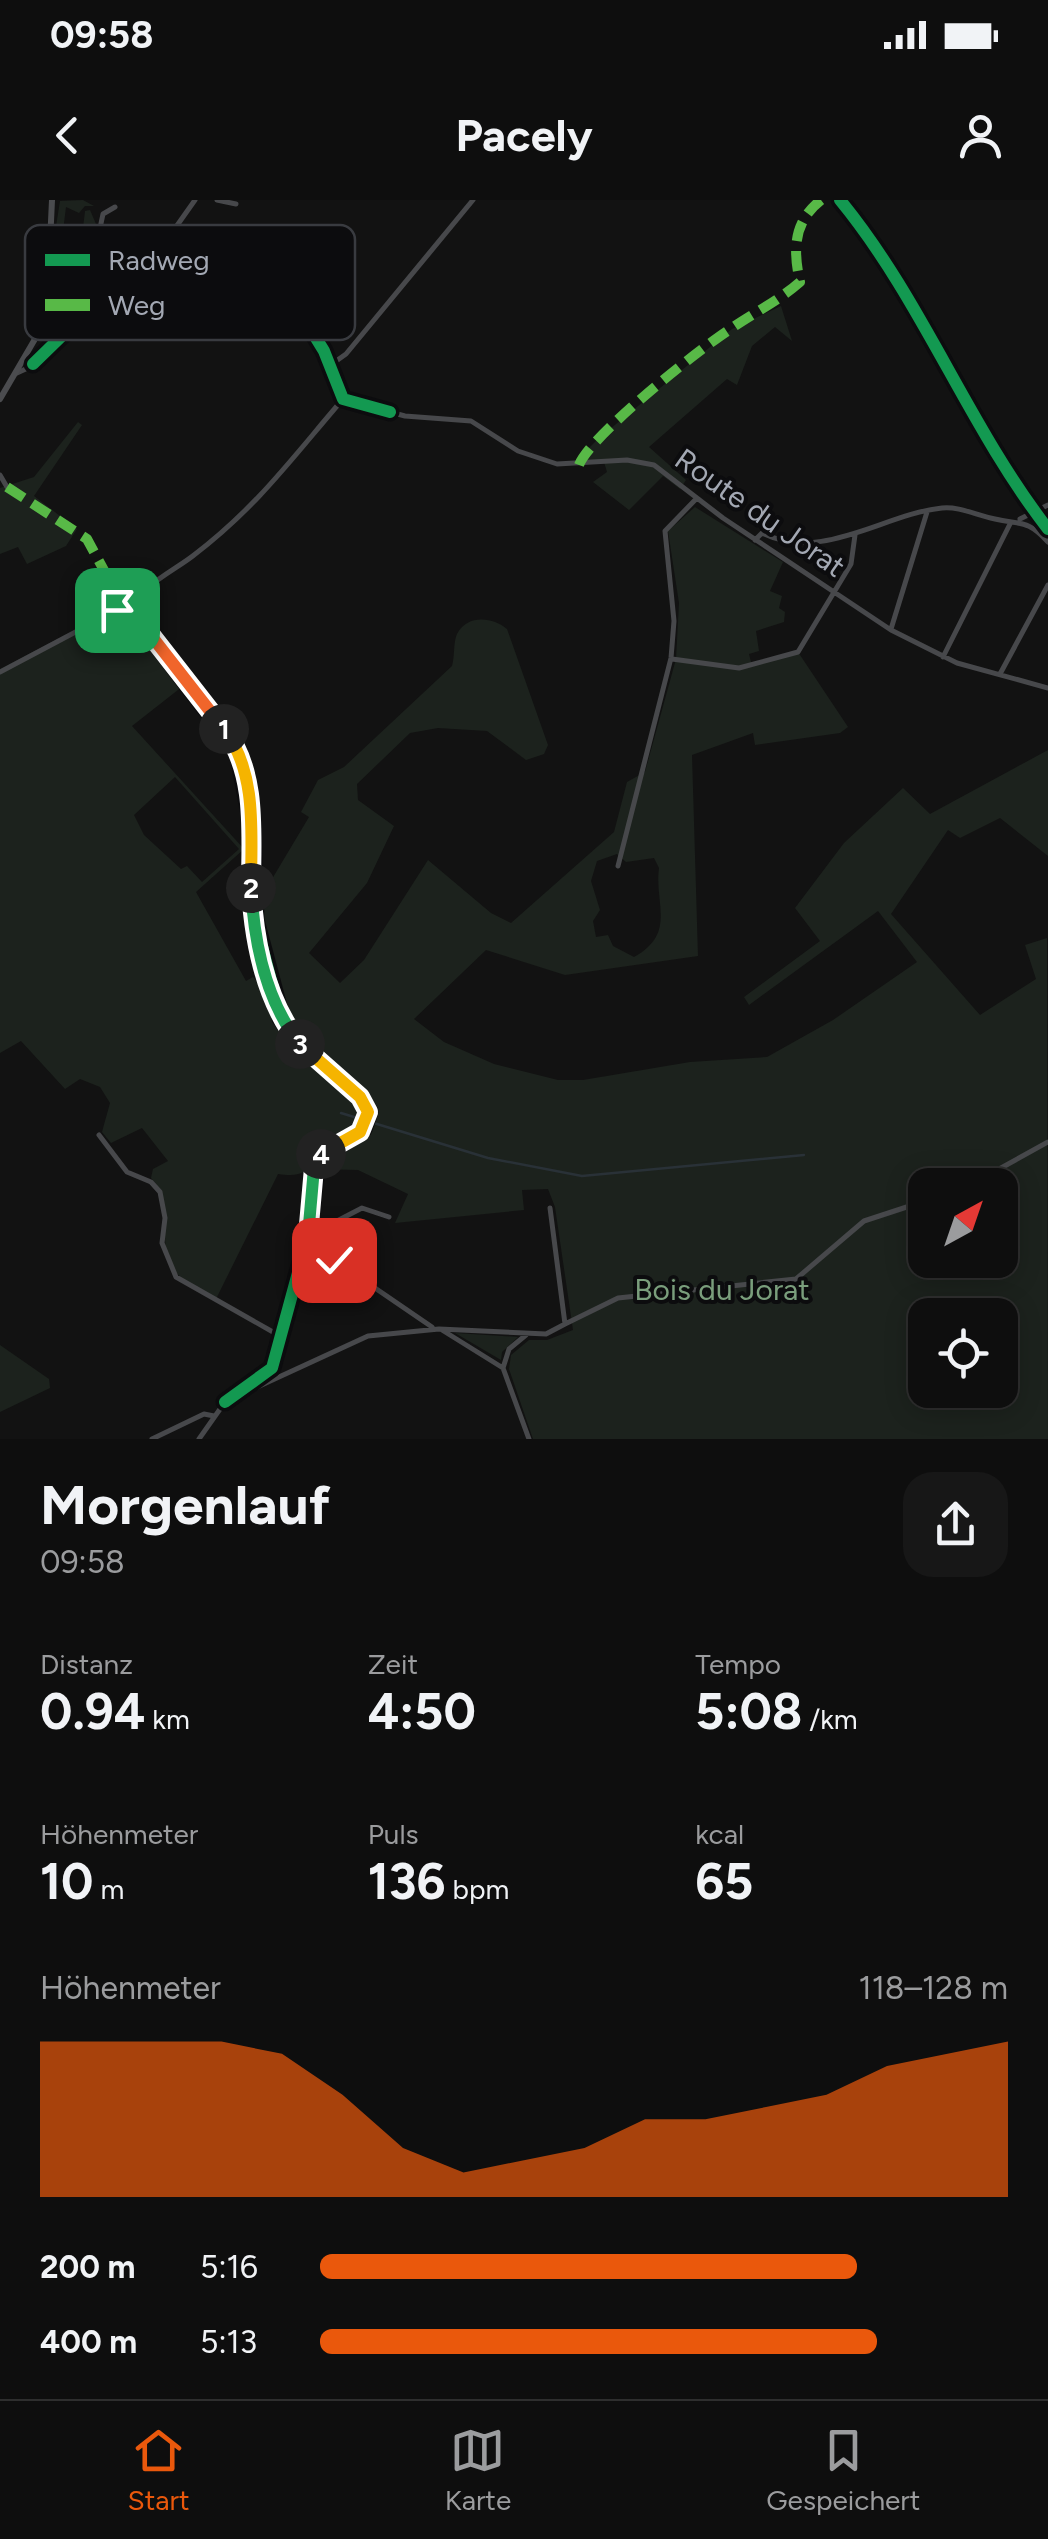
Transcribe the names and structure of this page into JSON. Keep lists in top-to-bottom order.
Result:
{
  "streets": {
    "street": ["Route du Jorat"]
  },
  "parks": ["Bois du Jorat"],
  "legend": ["Radweg", "Weg"],
  "north": "top right",
  "page": {
    "status": "09:58",
    "header": "Pacely",
    "pins": [
      "1",
      "2",
      "3",
      "4"
    ],
    "heading": ["Morgenlauf", "09:58"],
    "stats": [
      ["Distanz", "0.94 km"],
      ["Zeit", "4:50"],
      ["Tempo", "5:08 /km"],
      ["Höhenmeter", "10 m"],
      ["Puls", "136 bpm"],
      ["kcal", "65"]
    ],
    "chart": ["Höhenmeter", "118–128 m"],
    "list": [
      {
        "name": "200 m",
        "note": "5:16"
      },
      {
        "name": "400 m",
        "note": "5:13"
      }
    ],
    "tabs": ["Start", "Karte", "Gespeichert"]
  }
}
